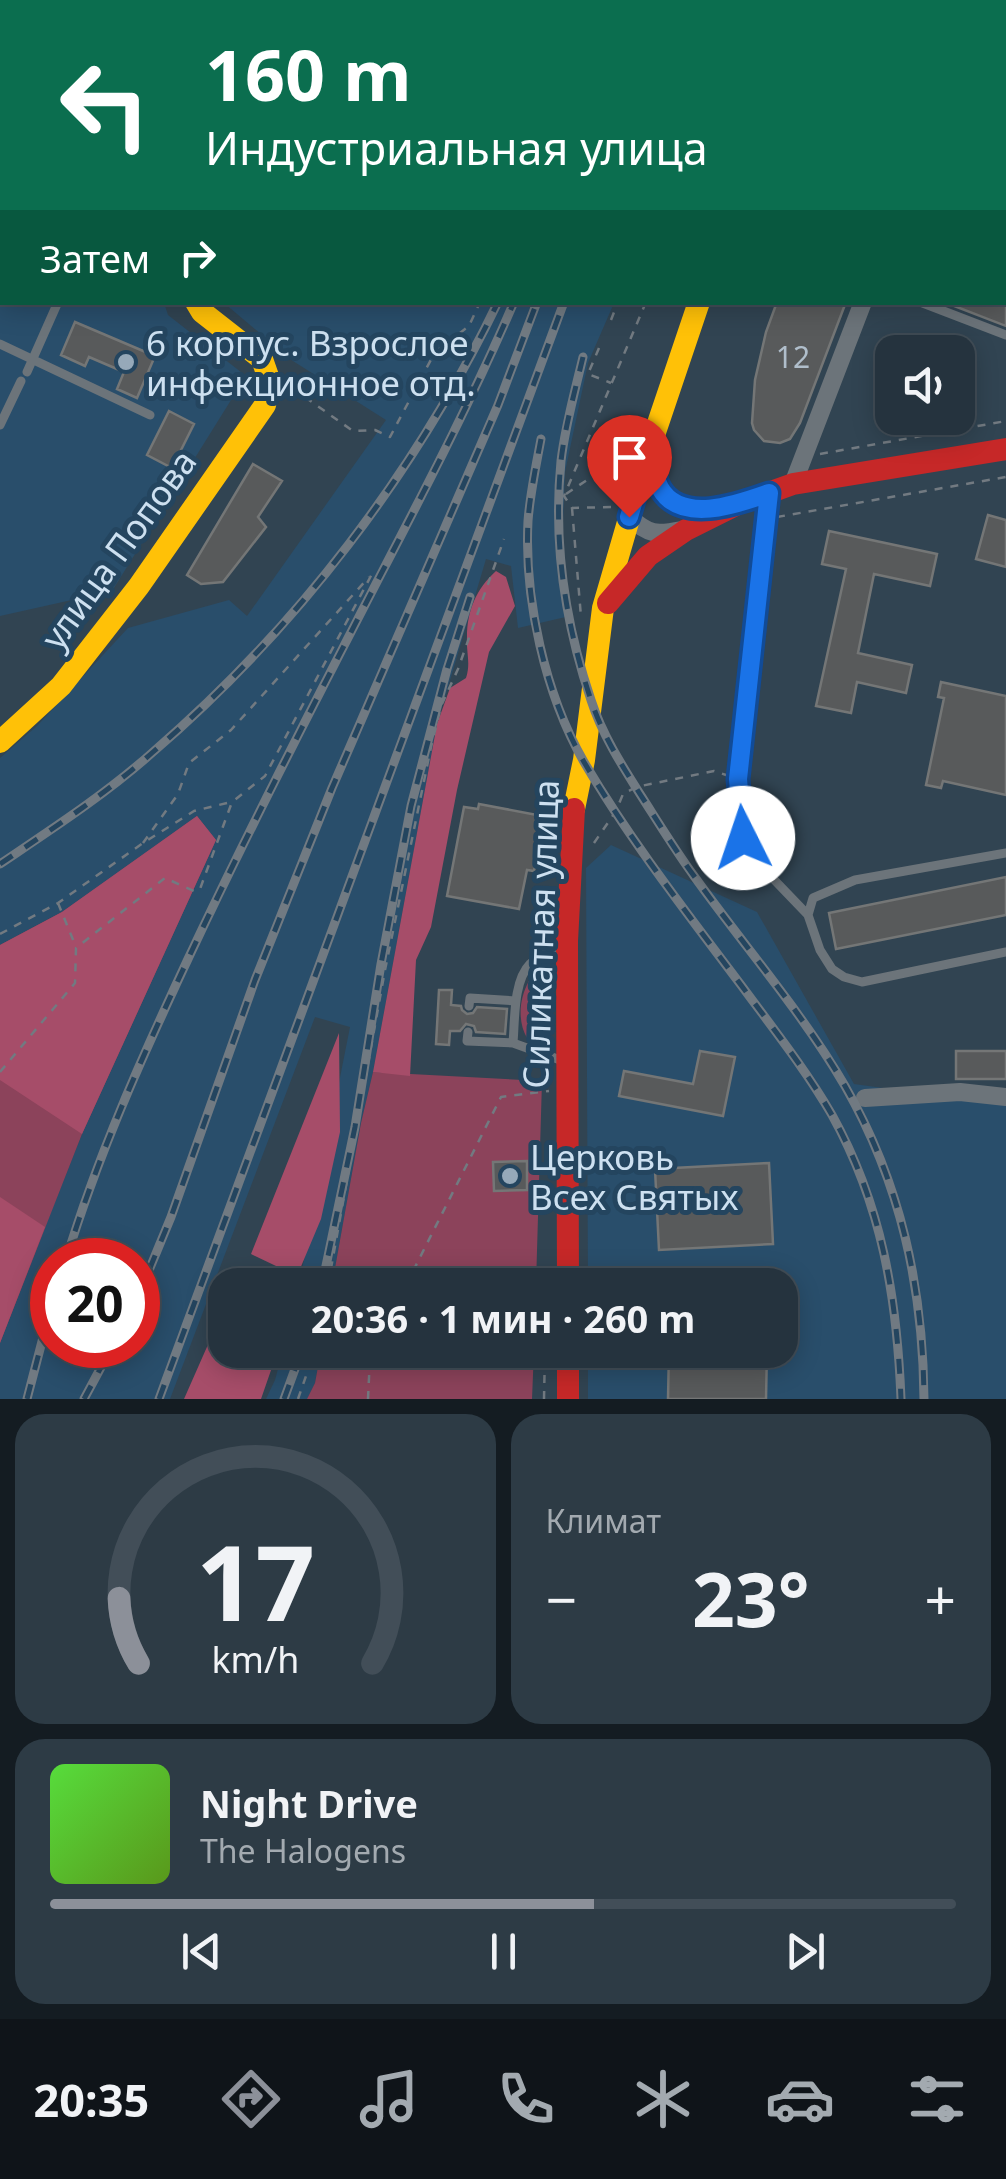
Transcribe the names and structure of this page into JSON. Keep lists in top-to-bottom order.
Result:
{
  "streets": {
    "street": ["улица Попова", "Силикатная улица"]
  },
  "places": ["6 корпус. Взрослое инфекционное отд.", "Церковь Всех Святых"],
  "house_numbers": ["12"],
  "page": {
    "turn": ["160 m", "Индустриальная улица"],
    "then": "Затем",
    "limit": "20",
    "trip": "20:36 · 1 мин · 260 m",
    "tile": "Климат",
    "heat": ["−", "23°", "+"],
    "song": ["Night Drive", "The Halogens"],
    "tabs": "20:35",
    "gauge": ["17", "km/h"]
  }
}
